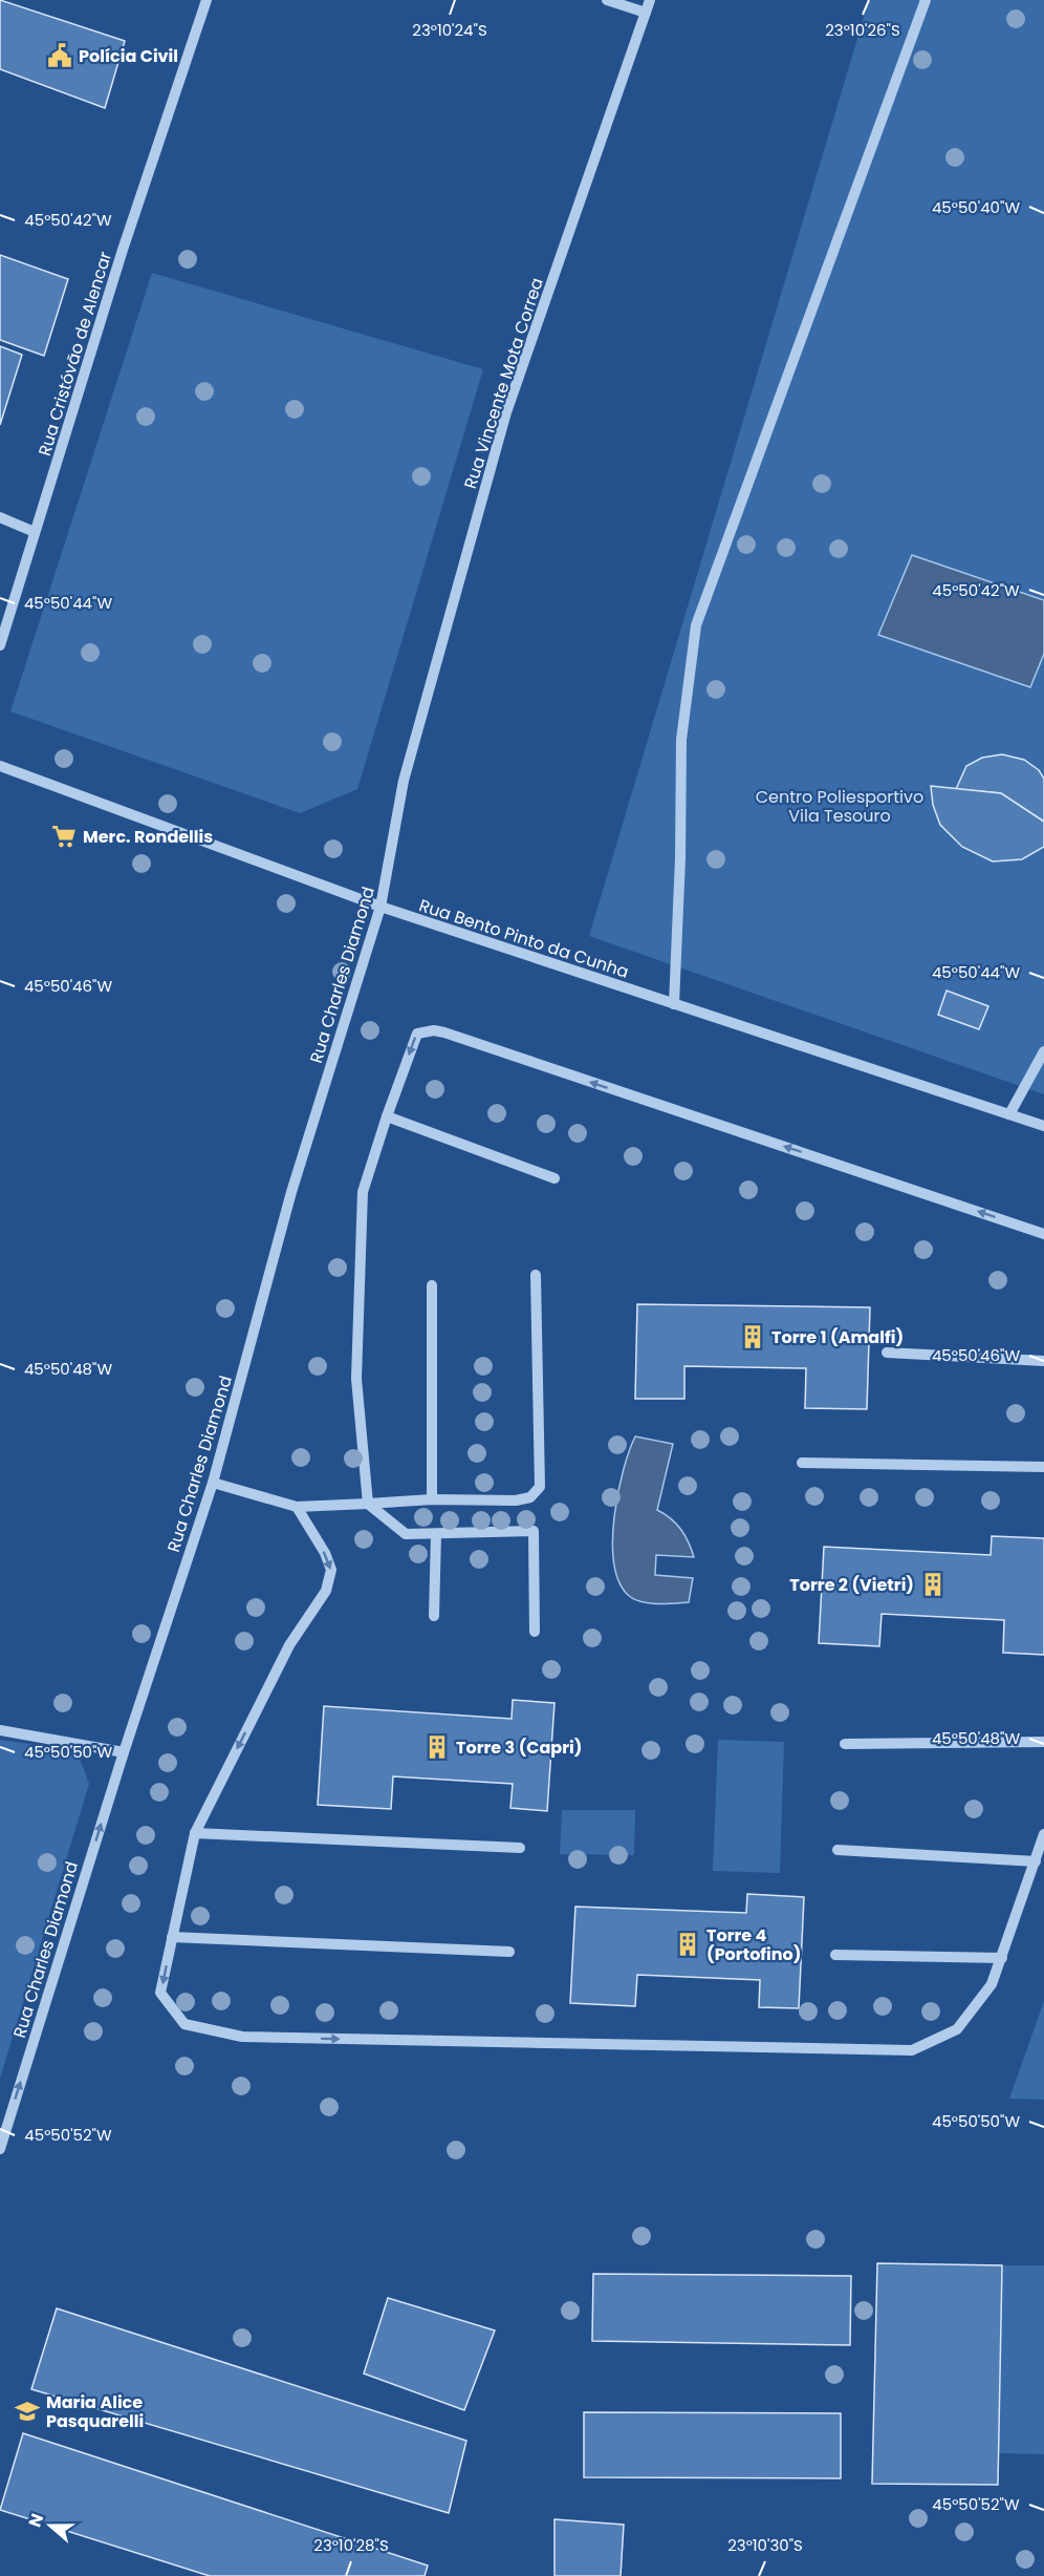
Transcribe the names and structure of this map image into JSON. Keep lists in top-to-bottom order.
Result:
{
  "streets": {
    "street": [
      "Rua Cristóvão de Alencar",
      "Rua Vincente Mota Correa",
      "Rua Bento Pinto da Cunha",
      "Rua Charles Diamond"
    ]
  },
  "crossings": [
    ["Rua Vincente Mota Correa", "Rua Charles Diamond"],
    ["Rua Bento Pinto da Cunha", "Rua Charles Diamond"]
  ],
  "parks": ["Centro Poliesportivo Vila Tesouro"],
  "places": {
    "public building": ["Polícia Civil"],
    "supermarket": ["Merc. Rondellis"],
    "building": [
      "Torre 1 (Amalfi)",
      "Torre 2 (Vietri)",
      "Torre 3 (Capri)",
      "Torre 4 (Portofino)"
    ],
    "school or university": ["Maria Alice Pasquarelli"]
  },
  "north": "left",
  "coordinates": [
    "23°10'24\"S",
    "23°10'26\"S",
    "45°50'40\"W",
    "45°50'42\"W",
    "45°50'44\"W",
    "45°50'46\"W",
    "45°50'48\"W",
    "45°50'50\"W",
    "45°50'52\"W",
    "23°10'28\"S",
    "23°10'30\"S"
  ]
}
